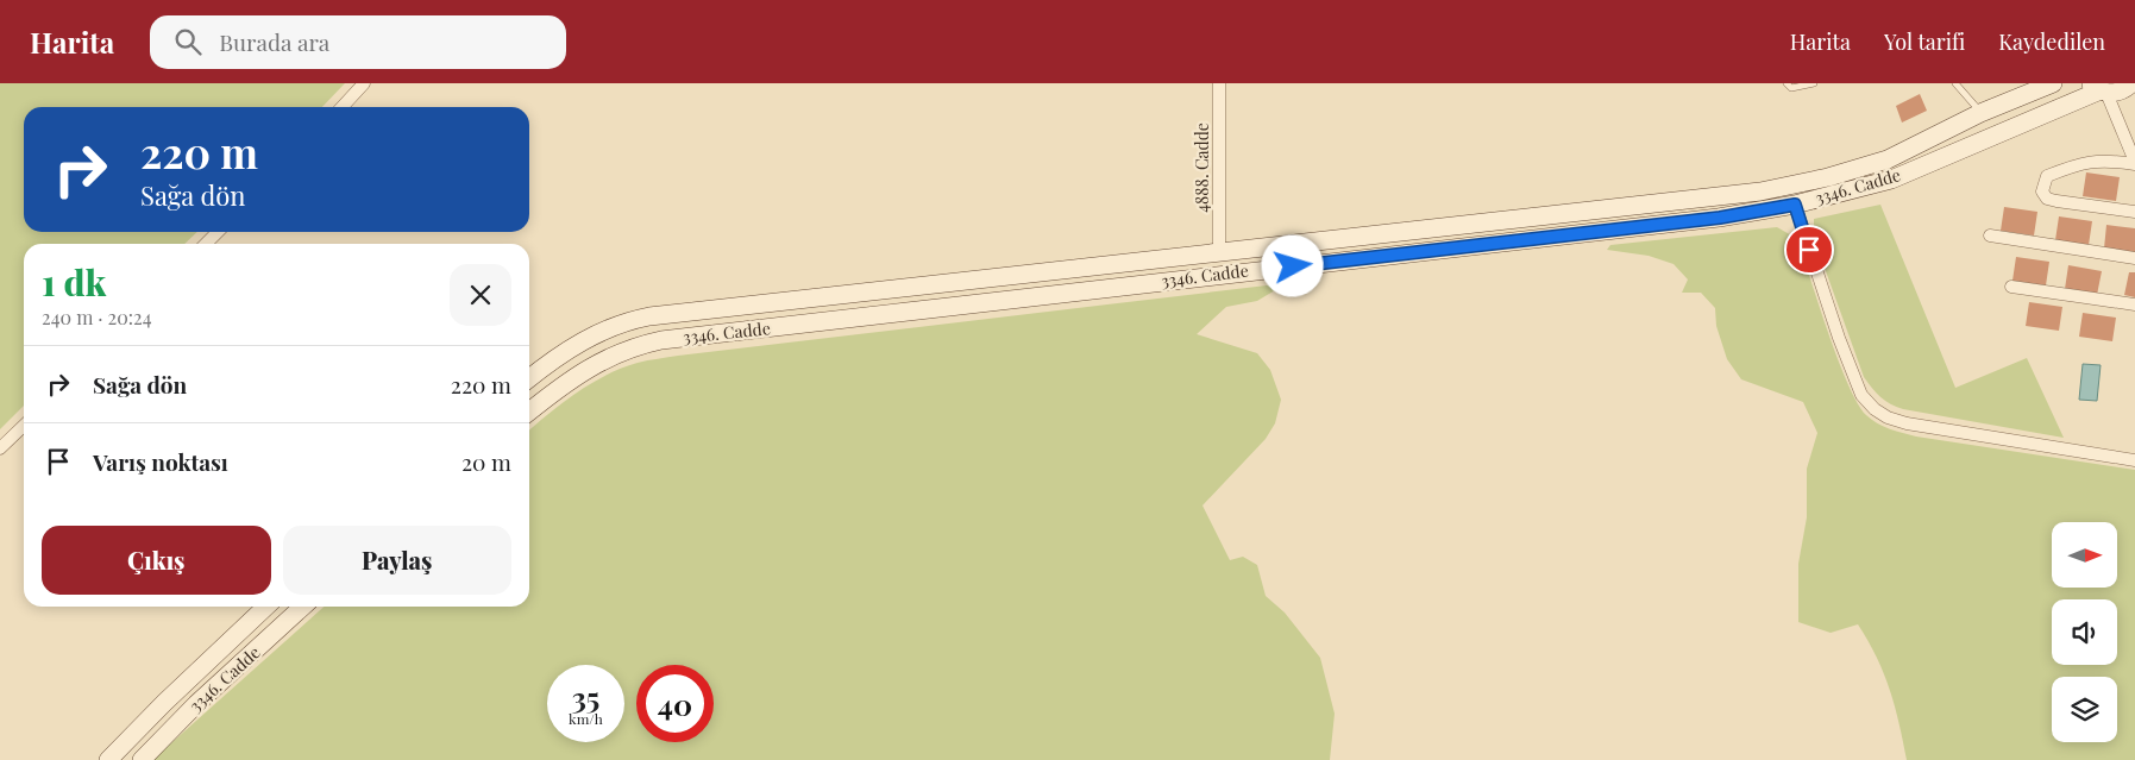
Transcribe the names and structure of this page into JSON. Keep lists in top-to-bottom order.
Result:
{
  "streets": {
    "street": ["4888. Cadde", "3346. Cadde"]
  },
  "crossings": [
    ["4888. Cadde", "3346. Cadde"]
  ],
  "north": "right",
  "page": {
    "header": "Harita",
    "search": "Burada ara",
    "nav": ["Harita", "Yol tarifi", "Kaydedilen"],
    "turn": ["220 m", "Sağa dön"],
    "heading": ["1 dk", "240 m · 20:24"],
    "list": [
      {
        "name": "Sağa dön",
        "value": "220 m"
      },
      {
        "name": "Varış noktası",
        "value": "20 m"
      }
    ],
    "buttons": ["Çıkış", "Paylaş"],
    "speed": "35 km/h",
    "limit": "40"
  }
}
